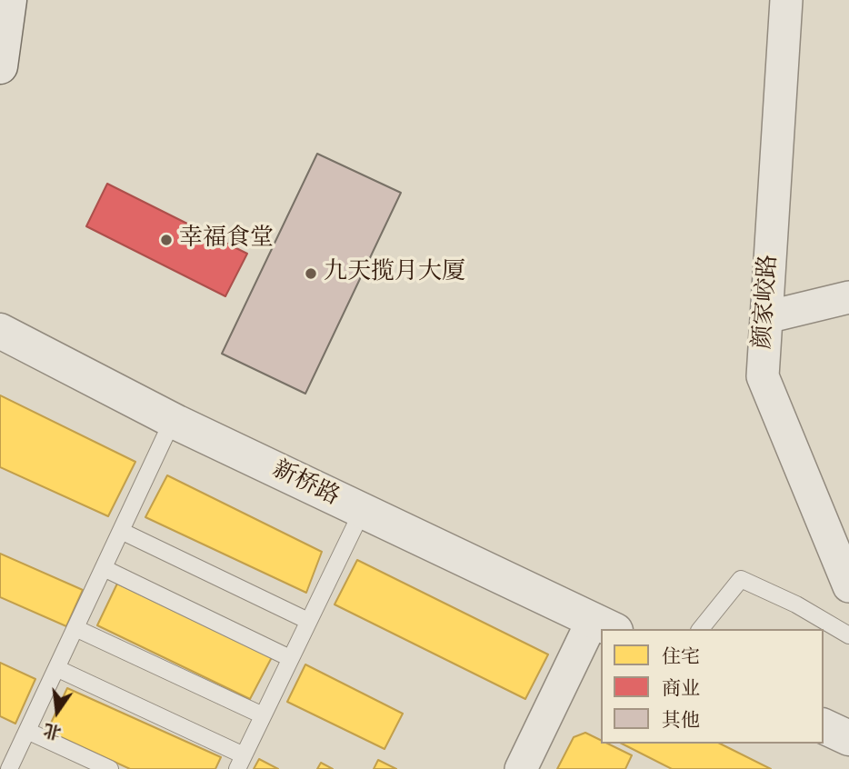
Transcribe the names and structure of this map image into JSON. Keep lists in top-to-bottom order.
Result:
{
  "streets": {
    "street": ["颜家峧路", "新桥路"]
  },
  "places": ["幸福食堂", "九天揽月大厦"],
  "legend": ["住宅", "商业", "其他"],
  "north": "bottom"
}
